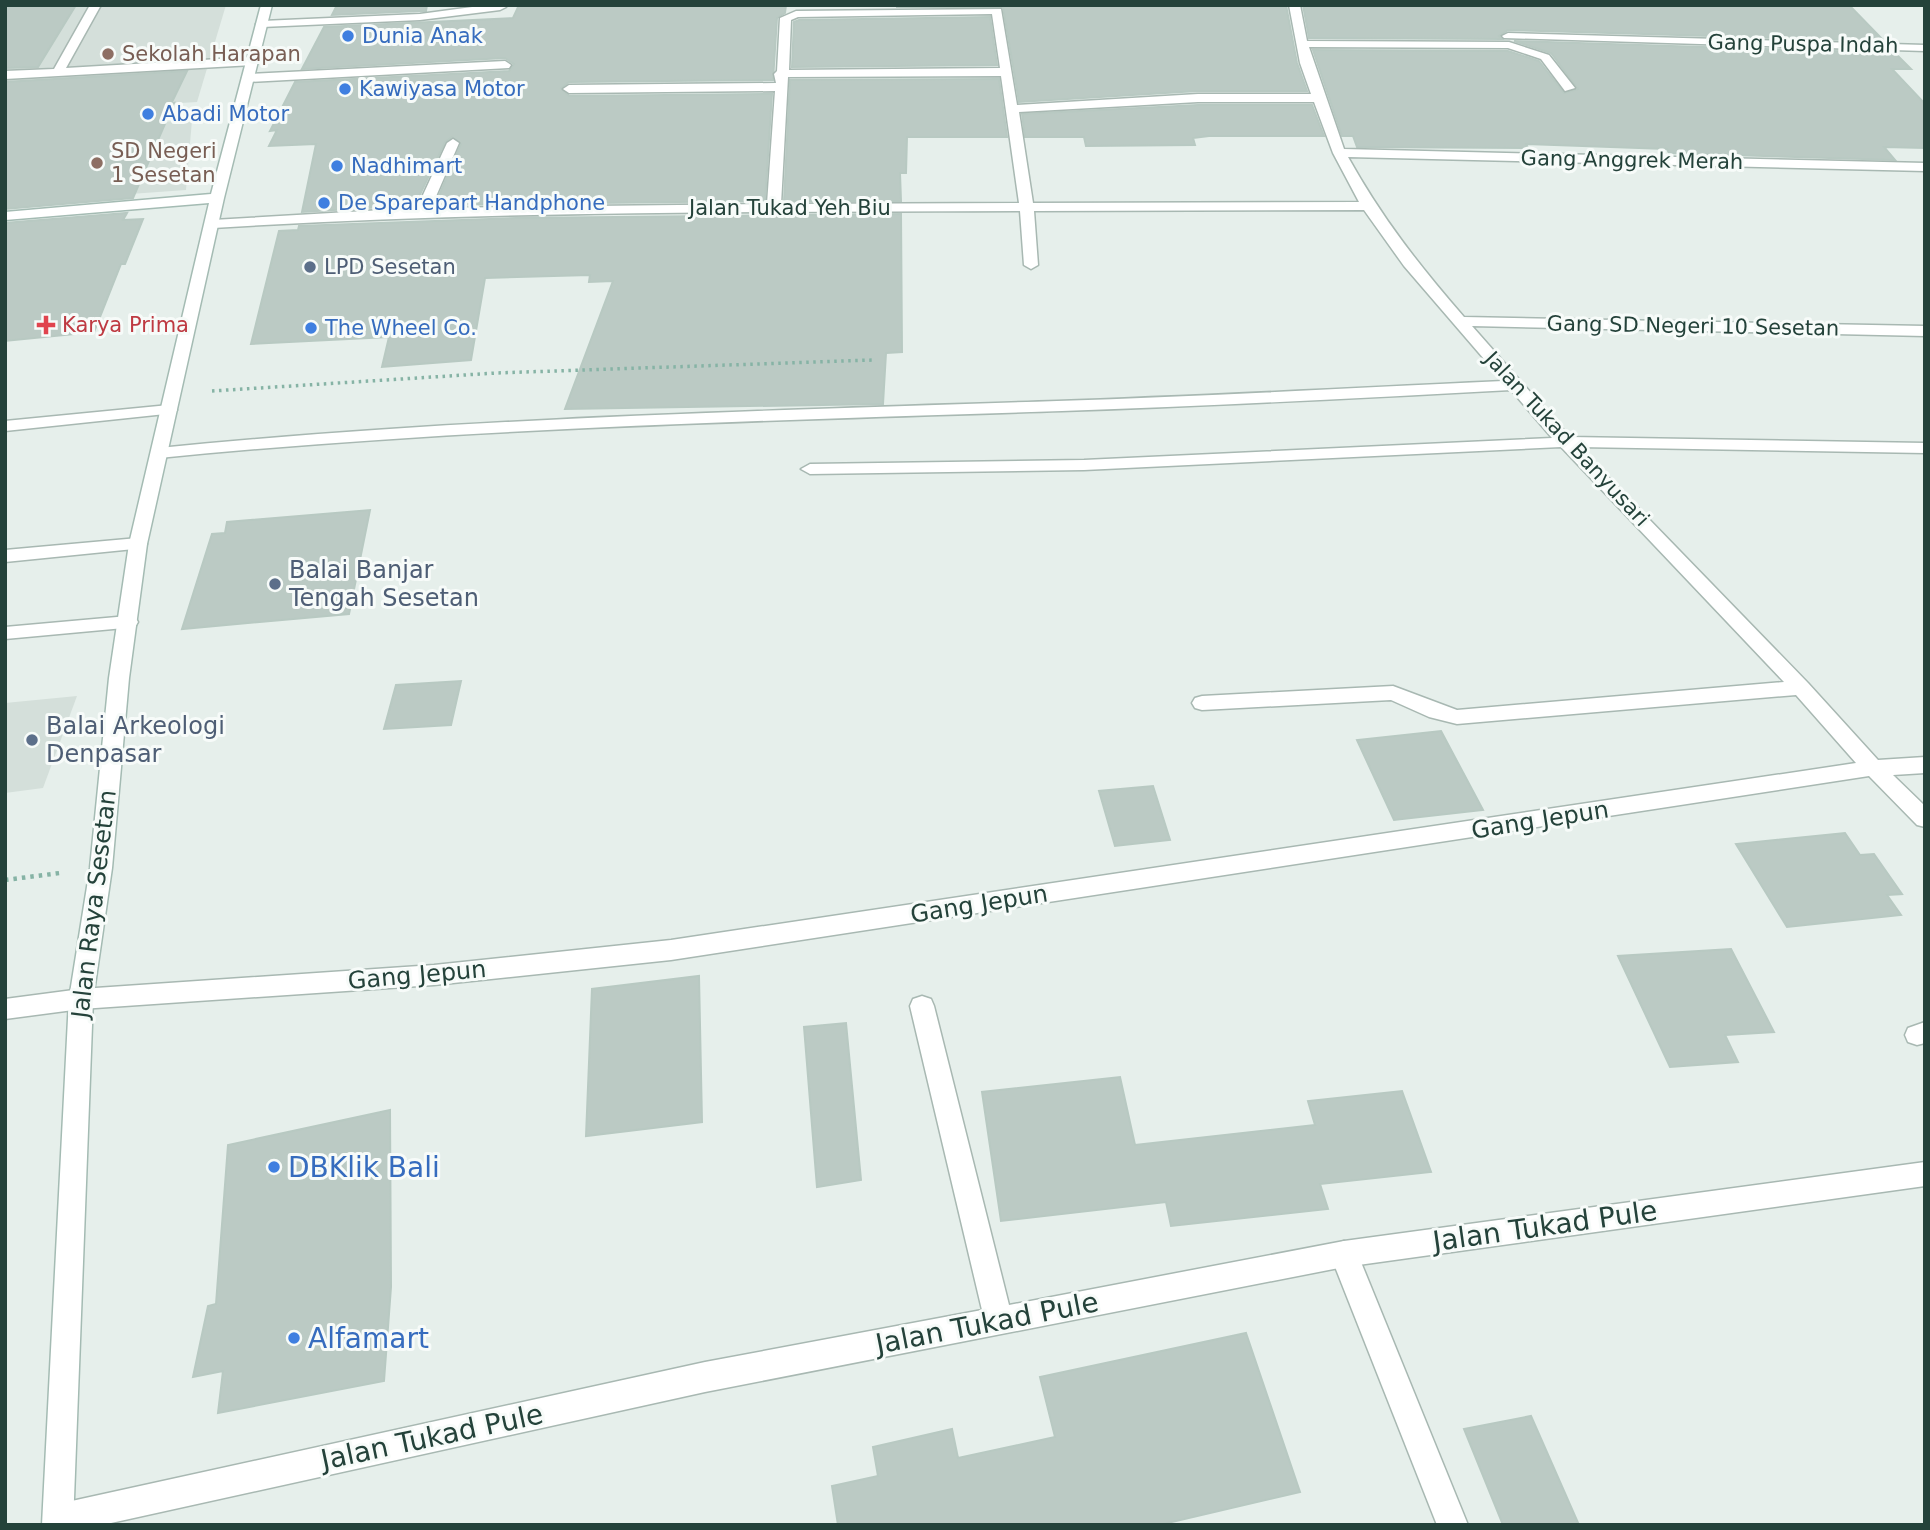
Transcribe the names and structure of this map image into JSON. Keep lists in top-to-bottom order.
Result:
{
  "streets": {
    "street": [
      "Gang Puspa Indah",
      "Gang Anggrek Merah",
      "Jalan Tukad Yeh Biu",
      "Gang SD Negeri 10 Sesetan",
      "Jalan Tukad Banyusari",
      "Gang Jepun",
      "Jalan Raya Sesetan",
      "Jalan Tukad Pule"
    ]
  },
  "crossings": [
    ["Gang Anggrek Merah", "Jalan Tukad Banyusari"],
    ["Jalan Tukad Yeh Biu", "Jalan Tukad Banyusari"],
    ["Jalan Tukad Yeh Biu", "Jalan Raya Sesetan"],
    ["Gang SD Negeri 10 Sesetan", "Jalan Tukad Banyusari"],
    ["Jalan Tukad Banyusari", "Gang Jepun"],
    ["Gang Jepun", "Jalan Raya Sesetan"],
    ["Jalan Raya Sesetan", "Jalan Tukad Pule"]
  ],
  "places": {
    "other": [
      "Dunia Anak",
      "Sekolah Harapan",
      "Kawiyasa Motor",
      "Abadi Motor",
      "SD Negeri 1 Sesetan",
      "Nadhimart",
      "De Sparepart Handphone",
      "LPD Sesetan",
      "The Wheel Co.",
      "Balai Banjar Tengah Sesetan",
      "Balai Arkeologi Denpasar",
      "DBKlik Bali",
      "Alfamart"
    ],
    "health": ["Karya Prima"]
  }
}
